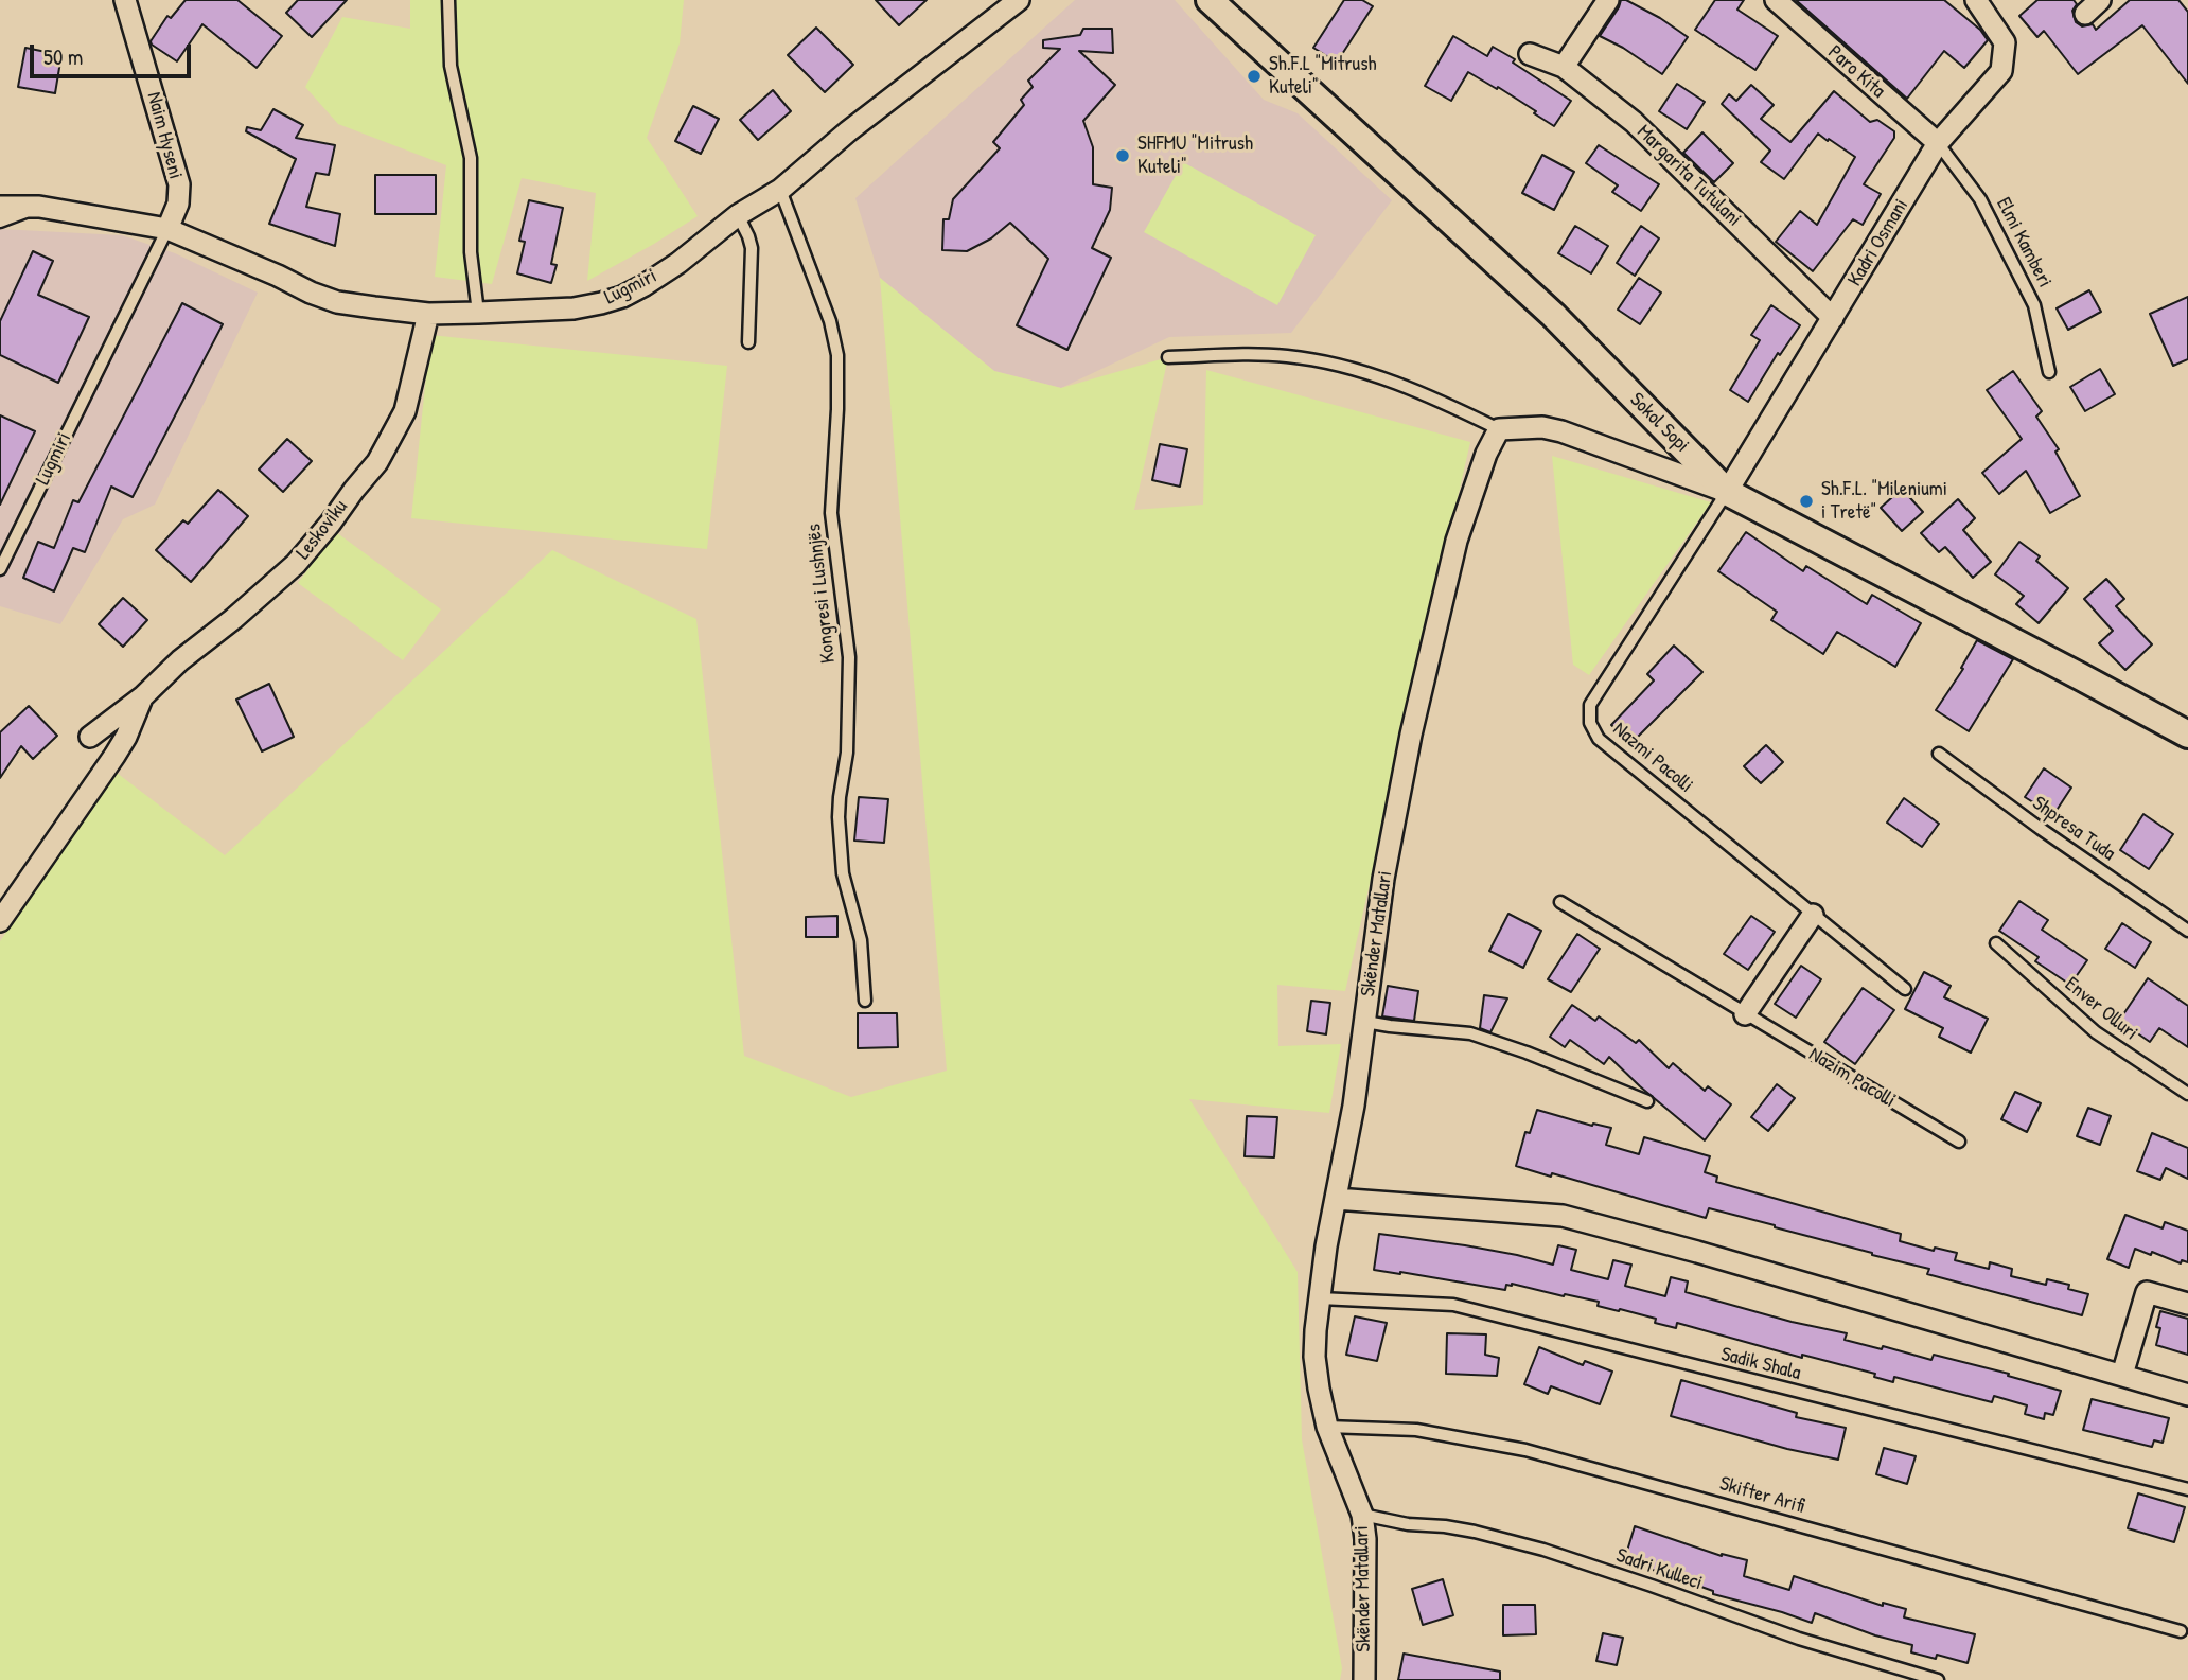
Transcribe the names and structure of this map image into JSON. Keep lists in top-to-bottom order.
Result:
{
  "streets": {
    "street": [
      "Paro Kita",
      "Naim Hyseni",
      "Margarita Tutulani",
      "Kadri Osmani",
      "Lugmiri",
      "Sokol Sopi",
      "Leskoviku",
      "Skënder Matallari"
    ],
    "lane": [
      "Elmi Kamberi",
      "Kongresi i Lushnjës",
      "Nazmi Pacolli",
      "Shpresa Tuda",
      "Enver Olluri",
      "Nazim Pacolli",
      "Sadik Shala",
      "Skifter Arifi",
      "Sadri Kulleci"
    ]
  },
  "crossings": [
    ["Paro Kita", "Kadri Osmani"],
    ["Paro Kita", "Elmi Kamberi"],
    ["Naim Hyseni", "Lugmiri"],
    ["Margarita Tutulani", "Kadri Osmani"],
    ["Kadri Osmani", "Elmi Kamberi"],
    ["Kadri Osmani", "Sokol Sopi"],
    ["Kadri Osmani", "Nazmi Pacolli"],
    ["Lugmiri", "Leskoviku"],
    ["Lugmiri", "Kongresi i Lushnjës"],
    ["Sokol Sopi", "Nazmi Pacolli"],
    ["Skënder Matallari", "Sadik Shala"],
    ["Skënder Matallari", "Skifter Arifi"],
    ["Skënder Matallari", "Sadri Kulleci"]
  ],
  "places": ["Sh.F.L \"Mitrush Kuteli\"", "SHFMU \"Mitrush Kuteli\"", "Sh.F.L. \"Mileniumi i Tretë\""],
  "scale_bar": "50 m"
}
